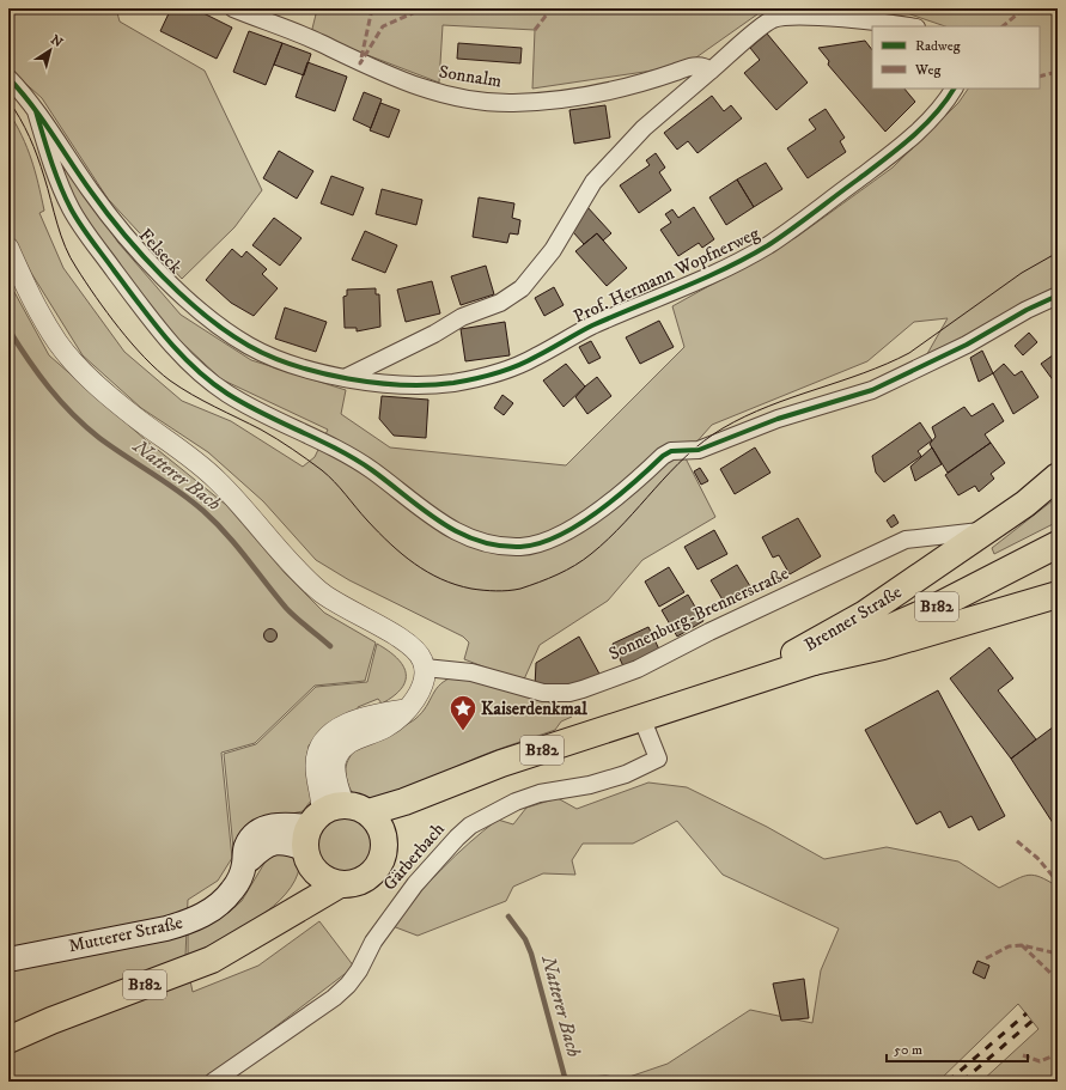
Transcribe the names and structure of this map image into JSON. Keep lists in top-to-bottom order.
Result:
{
  "streets": {
    "main road": ["B182", "Brenner Straße", "Mutterer Straße"],
    "street": [
      "Sonnalm",
      "Felseck",
      "Prof. Hermann Wopfnerweg",
      "Sonnenburg-Brennerstraße",
      "Gärberbach"
    ]
  },
  "crossings": [
    ["Felseck", "Prof. Hermann Wopfnerweg"],
    ["B182", "Brenner Straße"],
    ["B182", "Mutterer Straße"],
    ["Sonnenburg-Brennerstraße", "Brenner Straße"],
    ["Brenner Straße", "Gärberbach"],
    ["Brenner Straße", "Mutterer Straße"]
  ],
  "water": ["Natterer Bach"],
  "places": {
    "place": ["Kaiserdenkmal"]
  },
  "legend": ["Radweg", "Weg"],
  "scale_bar": "50 m",
  "north": "top right"
}
